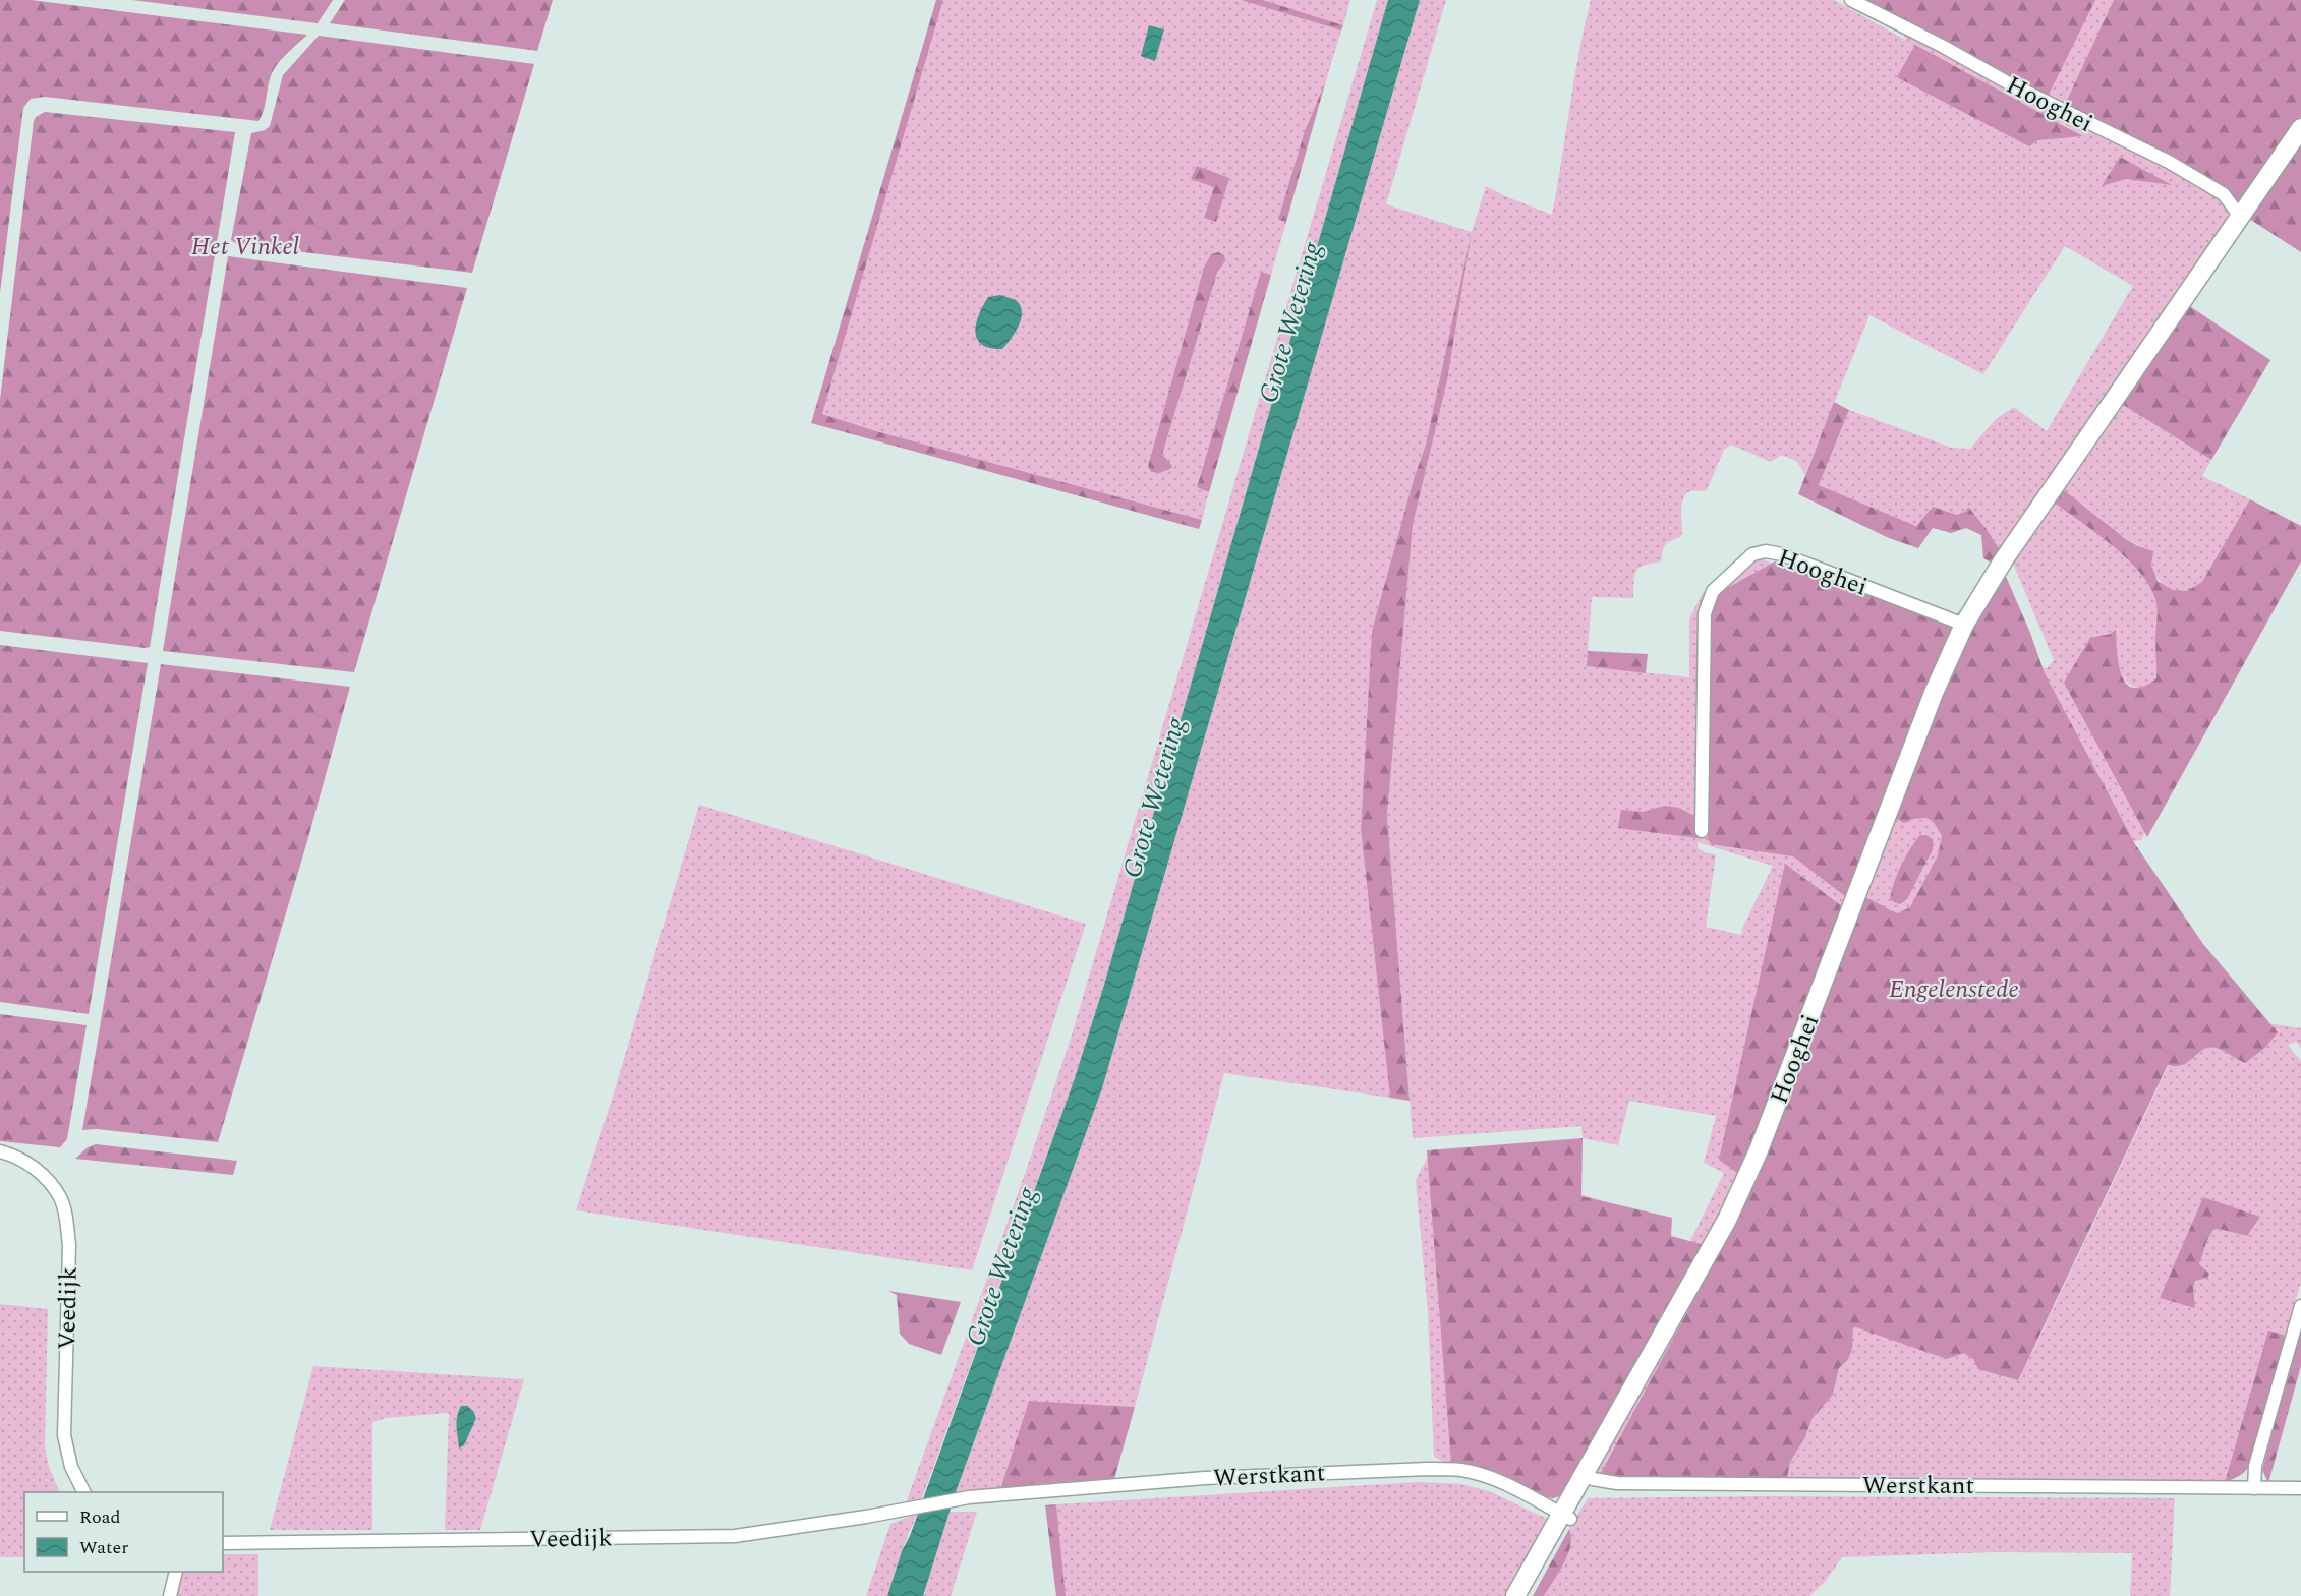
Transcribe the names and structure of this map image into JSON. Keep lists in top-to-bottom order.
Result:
{
  "streets": {
    "street": ["Hooghei", "Veedijk", "Werstkant"]
  },
  "crossings": [
    ["Hooghei", "Werstkant"],
    ["Veedijk", "Werstkant"]
  ],
  "water": ["Grote Wetering"],
  "parks": ["Het Vinkel", "Engelenstede"],
  "legend": ["Road", "Water"]
}
